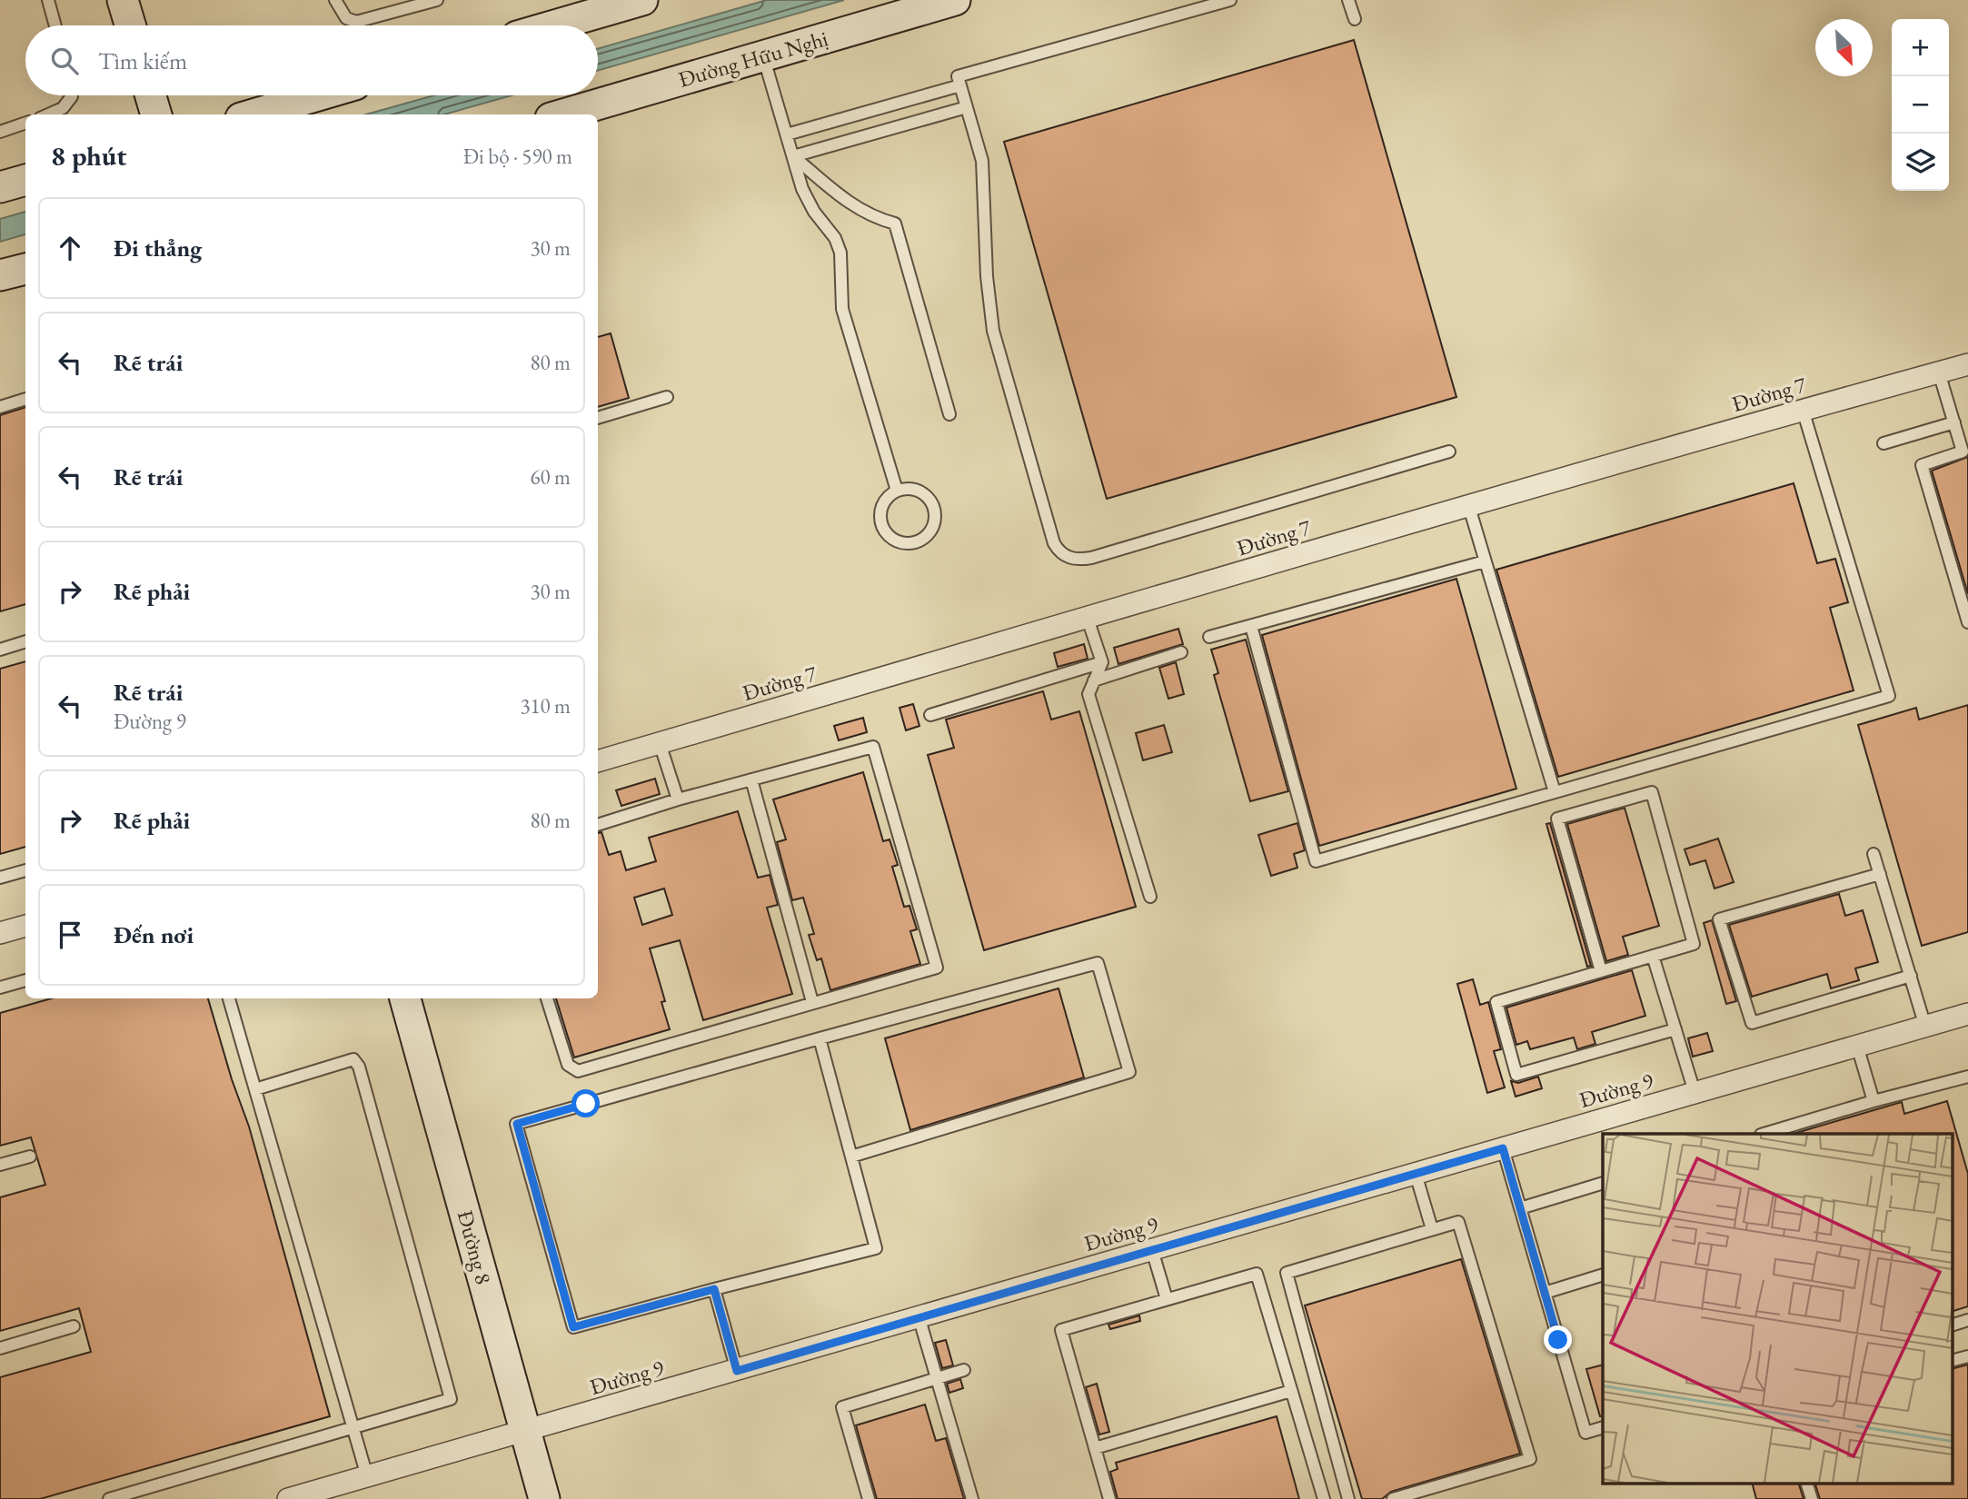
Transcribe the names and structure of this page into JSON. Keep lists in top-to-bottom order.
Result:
{
  "streets": {
    "main road": ["Đường Hữu Nghị", "Đường 8"],
    "street": ["Đường 7", "Đường 9"]
  },
  "crossings": [
    ["Đường 9", "Đường 8"]
  ],
  "north": "bottom right",
  "page": {
    "map_buttons": ["+", "−"],
    "search": "Tìm kiếm",
    "heading": ["8 phút", "Đi bộ · 590 m"],
    "list": [
      ["Đi thẳng", "30 m"],
      ["Rẽ trái", "80 m"],
      ["Rẽ trái", "60 m"],
      ["Rẽ phải", "30 m"],
      ["Rẽ trái", "Đường 9", "310 m"],
      ["Rẽ phải", "80 m"],
      "Đến nơi"
    ]
  }
}
